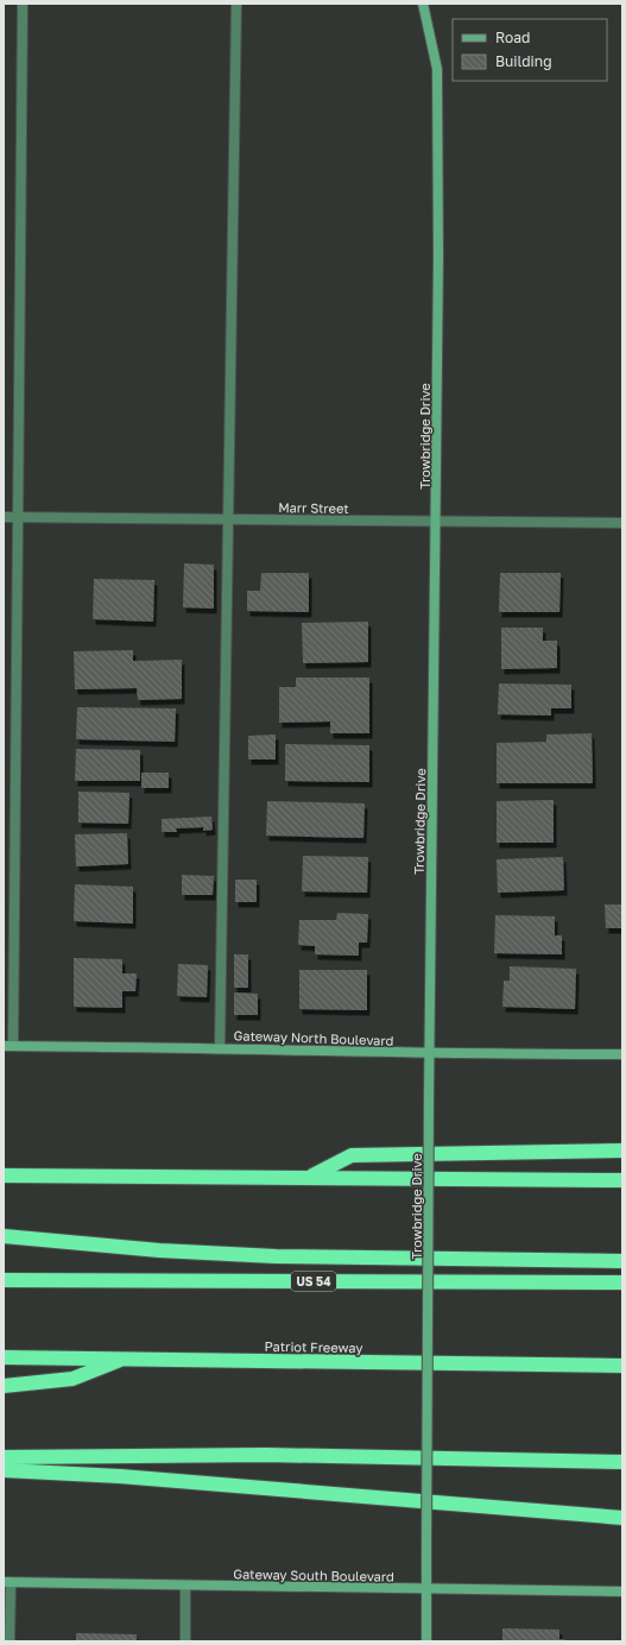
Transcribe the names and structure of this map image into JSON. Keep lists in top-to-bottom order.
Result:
{
  "streets": {
    "highway": ["US 54", "Patriot Freeway"],
    "main road": ["Trowbridge Drive", "Gateway North Boulevard", "Gateway South Boulevard"],
    "street": ["Marr Street"]
  },
  "crossings": [
    ["Trowbridge Drive", "Marr Street"],
    ["Trowbridge Drive", "Gateway North Boulevard"],
    ["Trowbridge Drive", "Gateway South Boulevard"]
  ],
  "legend": ["Road", "Building"]
}
